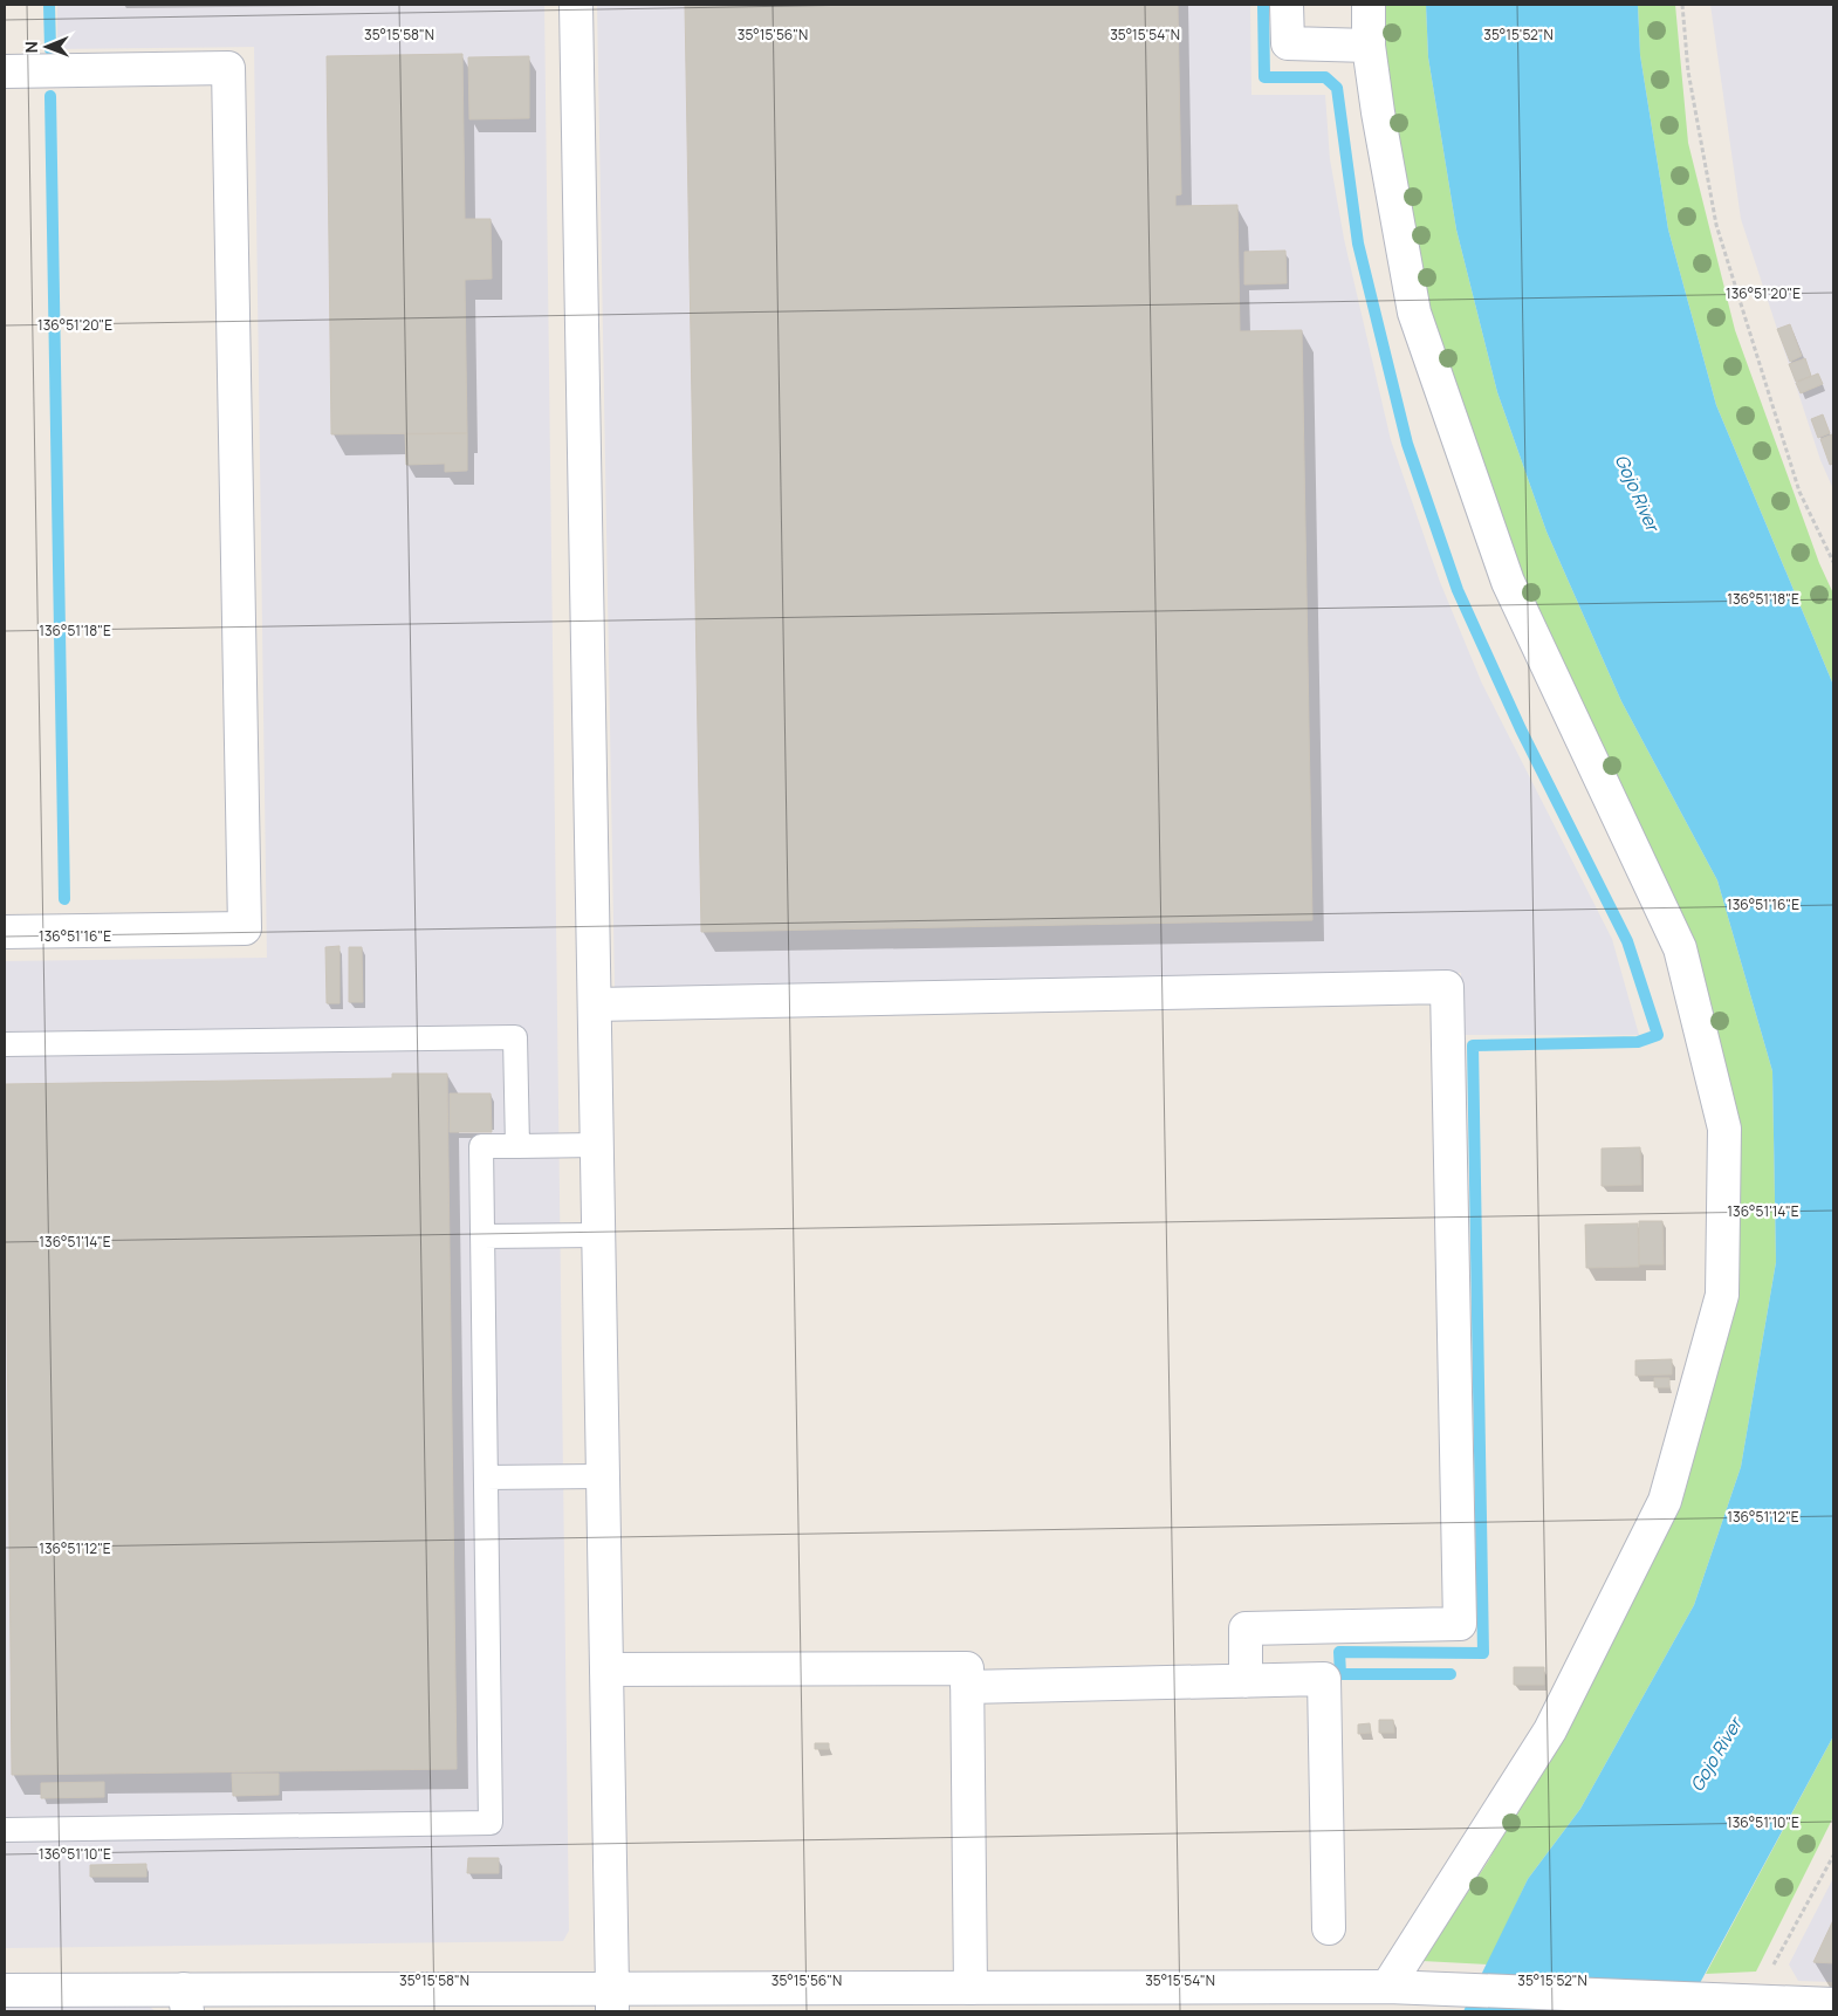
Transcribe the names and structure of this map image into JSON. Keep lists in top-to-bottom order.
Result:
{
  "water": ["Gojo River"],
  "north": "left",
  "coordinates": [
    "35°15'58\"N",
    "35°15'56\"N",
    "35°15'54\"N",
    "35°15'52\"N",
    "136°51'20\"E",
    "136°51'18\"E",
    "136°51'16\"E",
    "136°51'14\"E",
    "136°51'12\"E",
    "136°51'10\"E"
  ]
}
